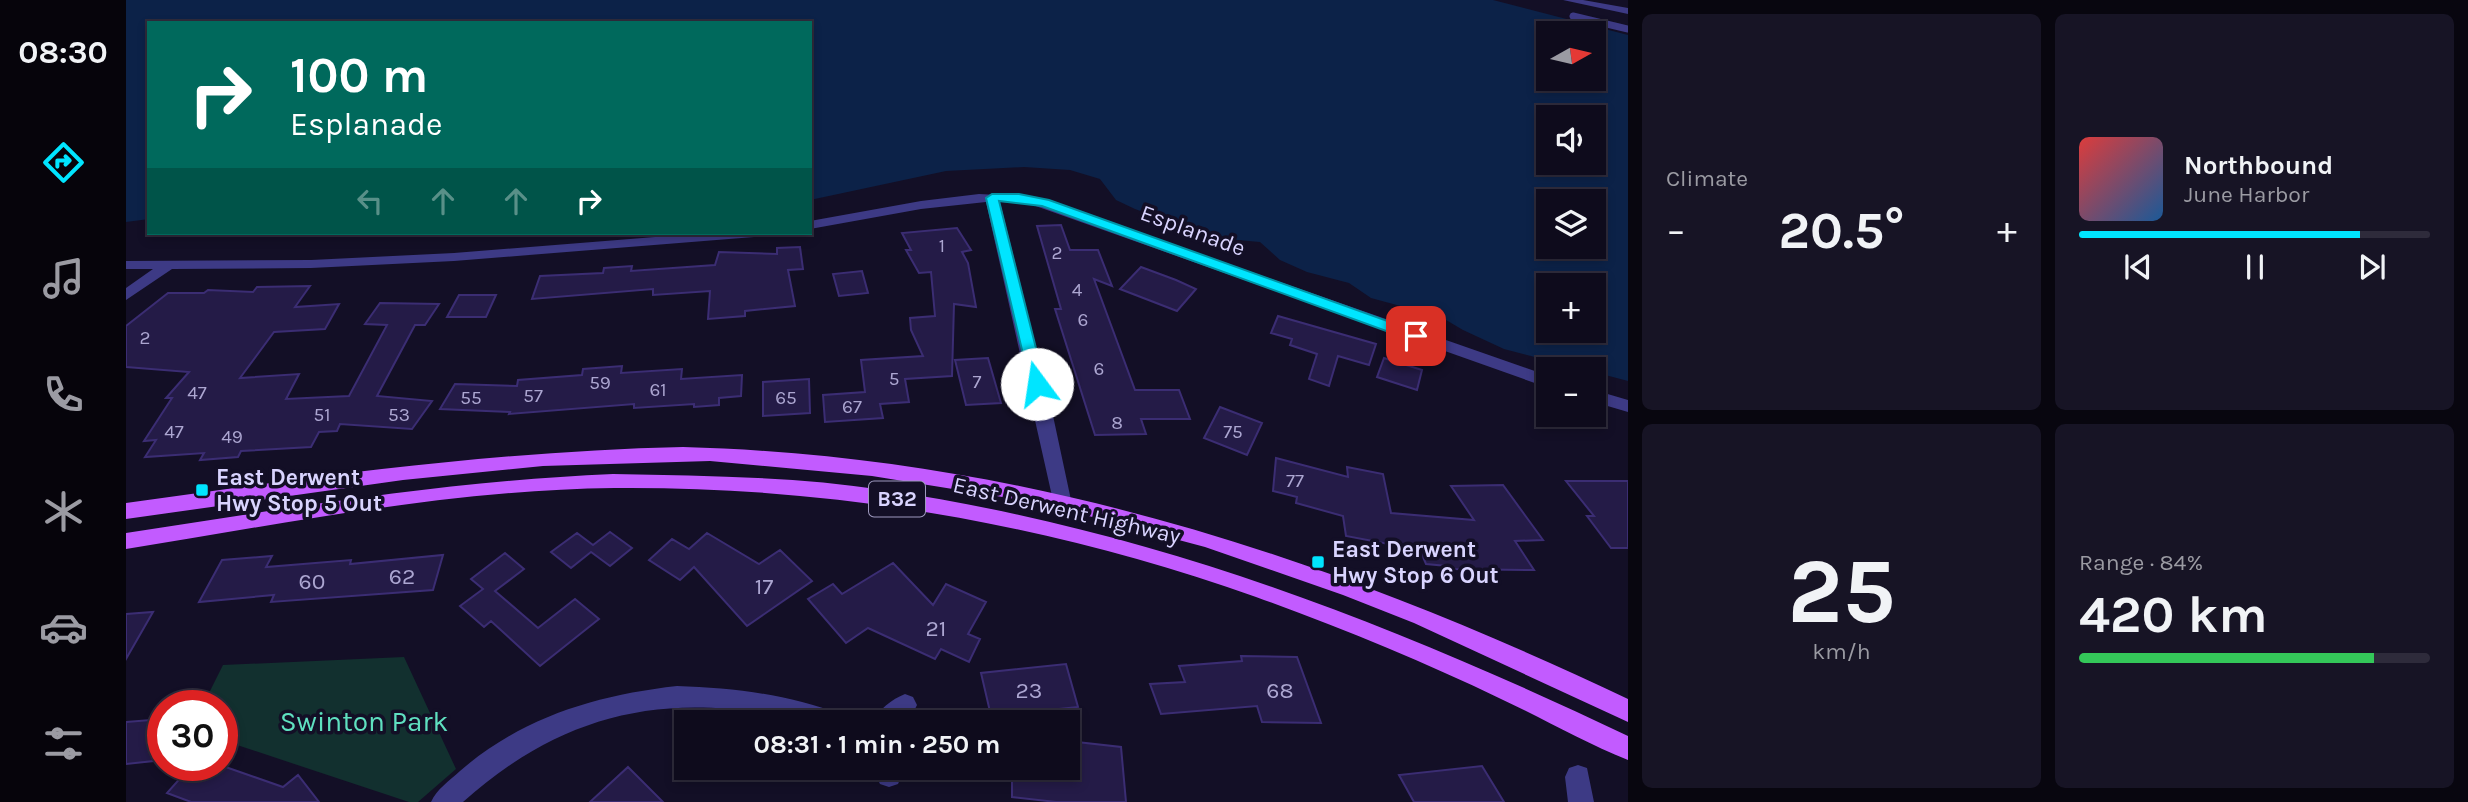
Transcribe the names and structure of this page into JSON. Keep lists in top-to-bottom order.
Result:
{
  "streets": {
    "main road": ["B32", "East Derwent Highway"],
    "street": ["Esplanade"]
  },
  "parks": ["Swinton Park"],
  "places": {
    "transit": ["East Derwent Hwy Stop 5 Out", "East Derwent Hwy Stop 6 Out"]
  },
  "house_numbers": [
    "1",
    "2",
    "4",
    "6",
    "2",
    "6",
    "5",
    "7",
    "59",
    "61",
    "47",
    "57",
    "55",
    "65",
    "67",
    "51",
    "53",
    "8",
    "47",
    "75",
    "49",
    "77",
    "62",
    "60",
    "17",
    "21",
    "23",
    "68"
  ],
  "north": "right",
  "page": {
    "tabs": "08:30",
    "tile": [
      "Climate",
      ["25", "km/h"],
      ["Range · 84%", "420 km"]
    ],
    "map_buttons": ["+", "−"],
    "turn": ["100 m", "Esplanade"],
    "song": ["Northbound", "June Harbor"],
    "heat": ["−", "20.5°", "+"],
    "limit": "30",
    "trip": "08:31 · 1 min · 250 m"
  }
}
